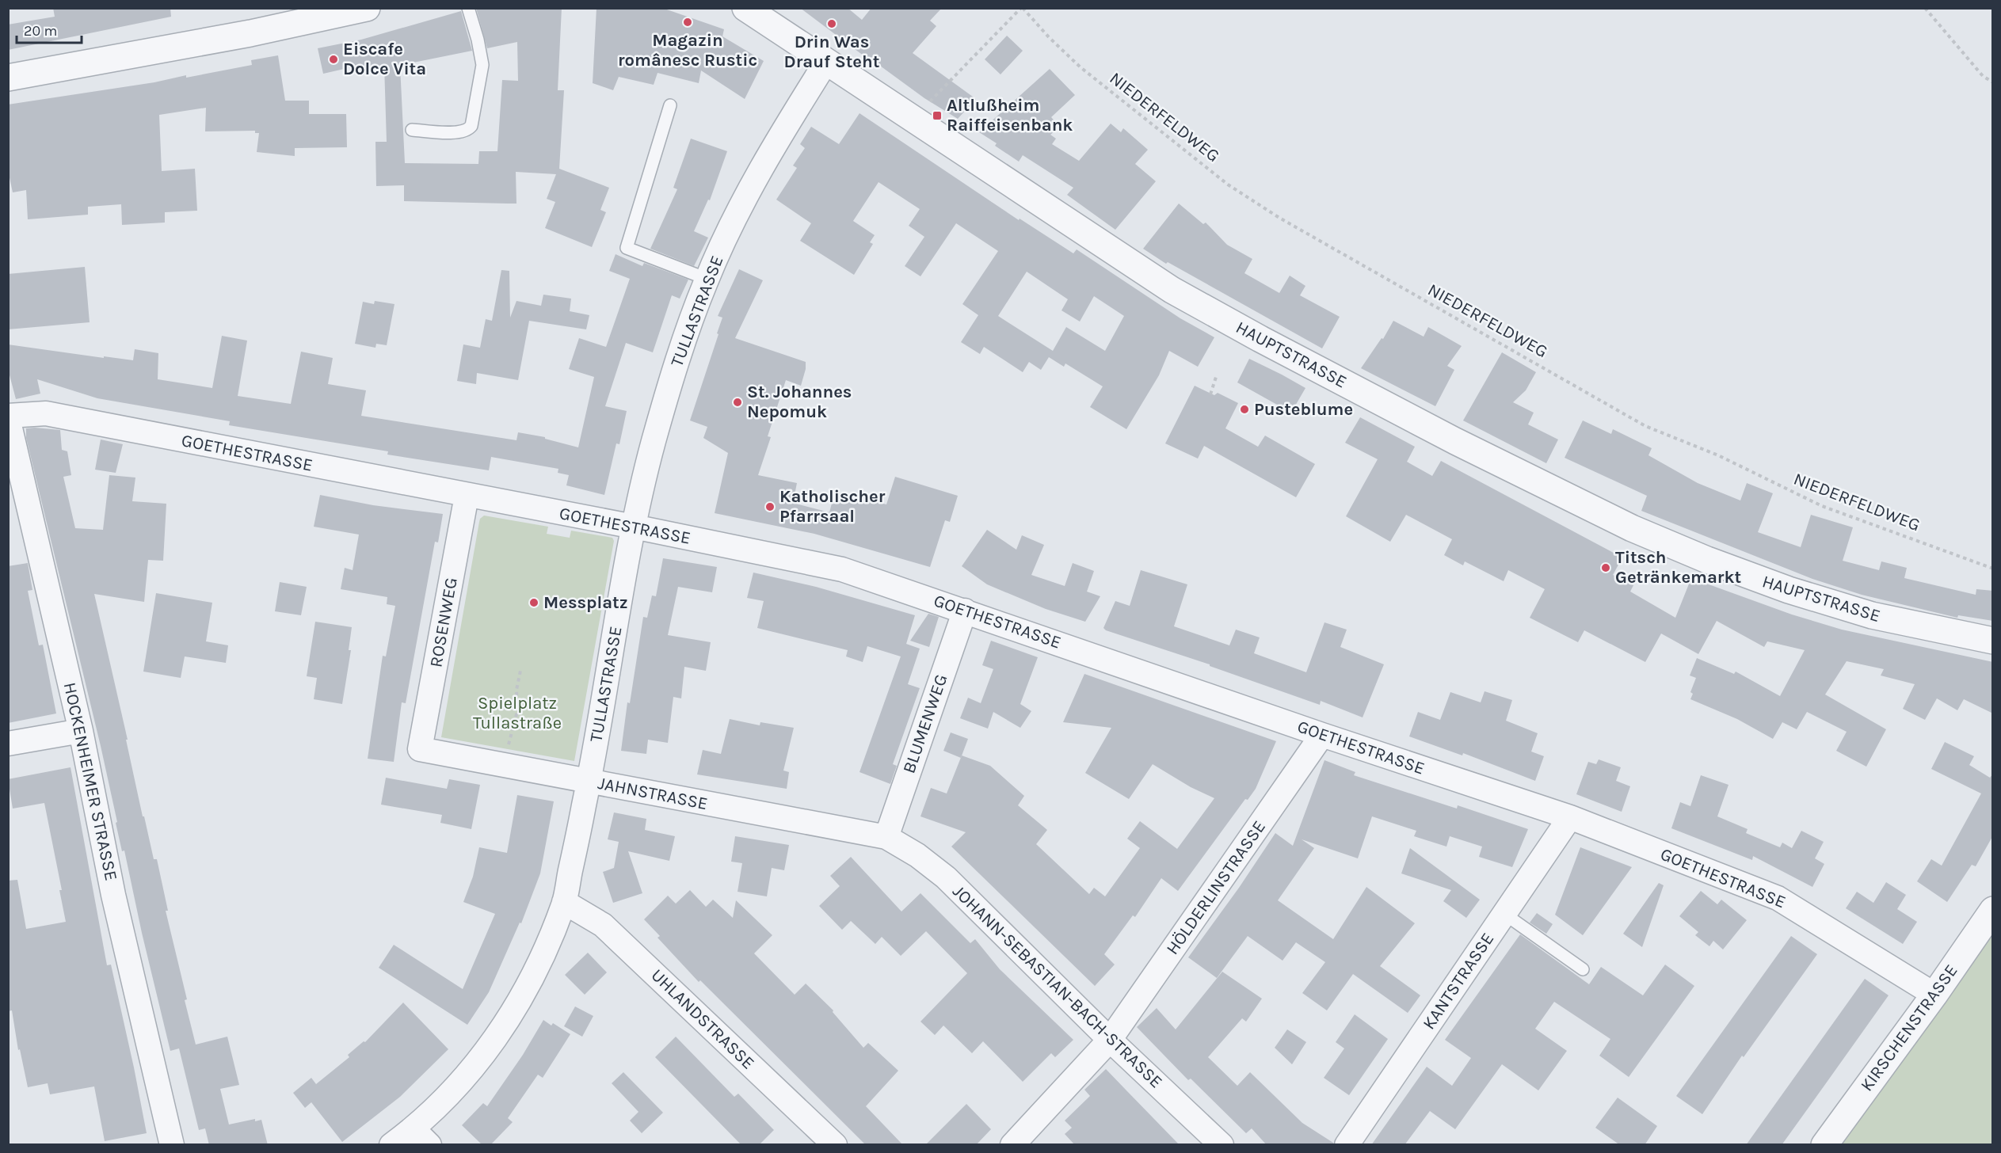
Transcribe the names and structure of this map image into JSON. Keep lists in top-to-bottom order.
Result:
{
  "streets": {
    "street": [
      "TULLASTRASSE",
      "HAUPTSTRASSE",
      "GOETHESTRASSE",
      "ROSENWEG",
      "BLUMENWEG",
      "HOCKENHEIMER STRASSE",
      "JAHNSTRASSE",
      "HÖLDERLINSTRASSE",
      "KANTSTRASSE",
      "JOHANN-SEBASTIAN-BACH-STRASSE",
      "UHLANDSTRASSE",
      "KIRSCHENSTRASSE"
    ],
    "path": ["NIEDERFELDWEG"]
  },
  "crossings": [
    ["TULLASTRASSE", "HAUPTSTRASSE"],
    ["TULLASTRASSE", "GOETHESTRASSE"],
    ["TULLASTRASSE", "JAHNSTRASSE"],
    ["TULLASTRASSE", "UHLANDSTRASSE"],
    ["GOETHESTRASSE", "ROSENWEG"],
    ["GOETHESTRASSE", "BLUMENWEG"],
    ["GOETHESTRASSE", "HOCKENHEIMER STRASSE"],
    ["GOETHESTRASSE", "HÖLDERLINSTRASSE"],
    ["GOETHESTRASSE", "KANTSTRASSE"],
    ["GOETHESTRASSE", "KIRSCHENSTRASSE"],
    ["ROSENWEG", "JAHNSTRASSE"],
    ["BLUMENWEG", "JAHNSTRASSE"],
    ["BLUMENWEG", "JOHANN-SEBASTIAN-BACH-STRASSE"],
    ["JAHNSTRASSE", "JOHANN-SEBASTIAN-BACH-STRASSE"],
    ["HÖLDERLINSTRASSE", "JOHANN-SEBASTIAN-BACH-STRASSE"]
  ],
  "parks": ["Spielplatz Tullastraße"],
  "places": {
    "other": [
      "Magazin românesc Rustic",
      "Drin Was Drauf Steht",
      "Eiscafe Dolce Vita",
      "St. Johannes Nepomuk",
      "Pusteblume",
      "Katholischer Pfarrsaal",
      "Titsch Getränkemarkt",
      "Messplatz"
    ],
    "transit": ["Altlußheim Raiffeisenbank"]
  },
  "scale_bar": "20 m"
}
